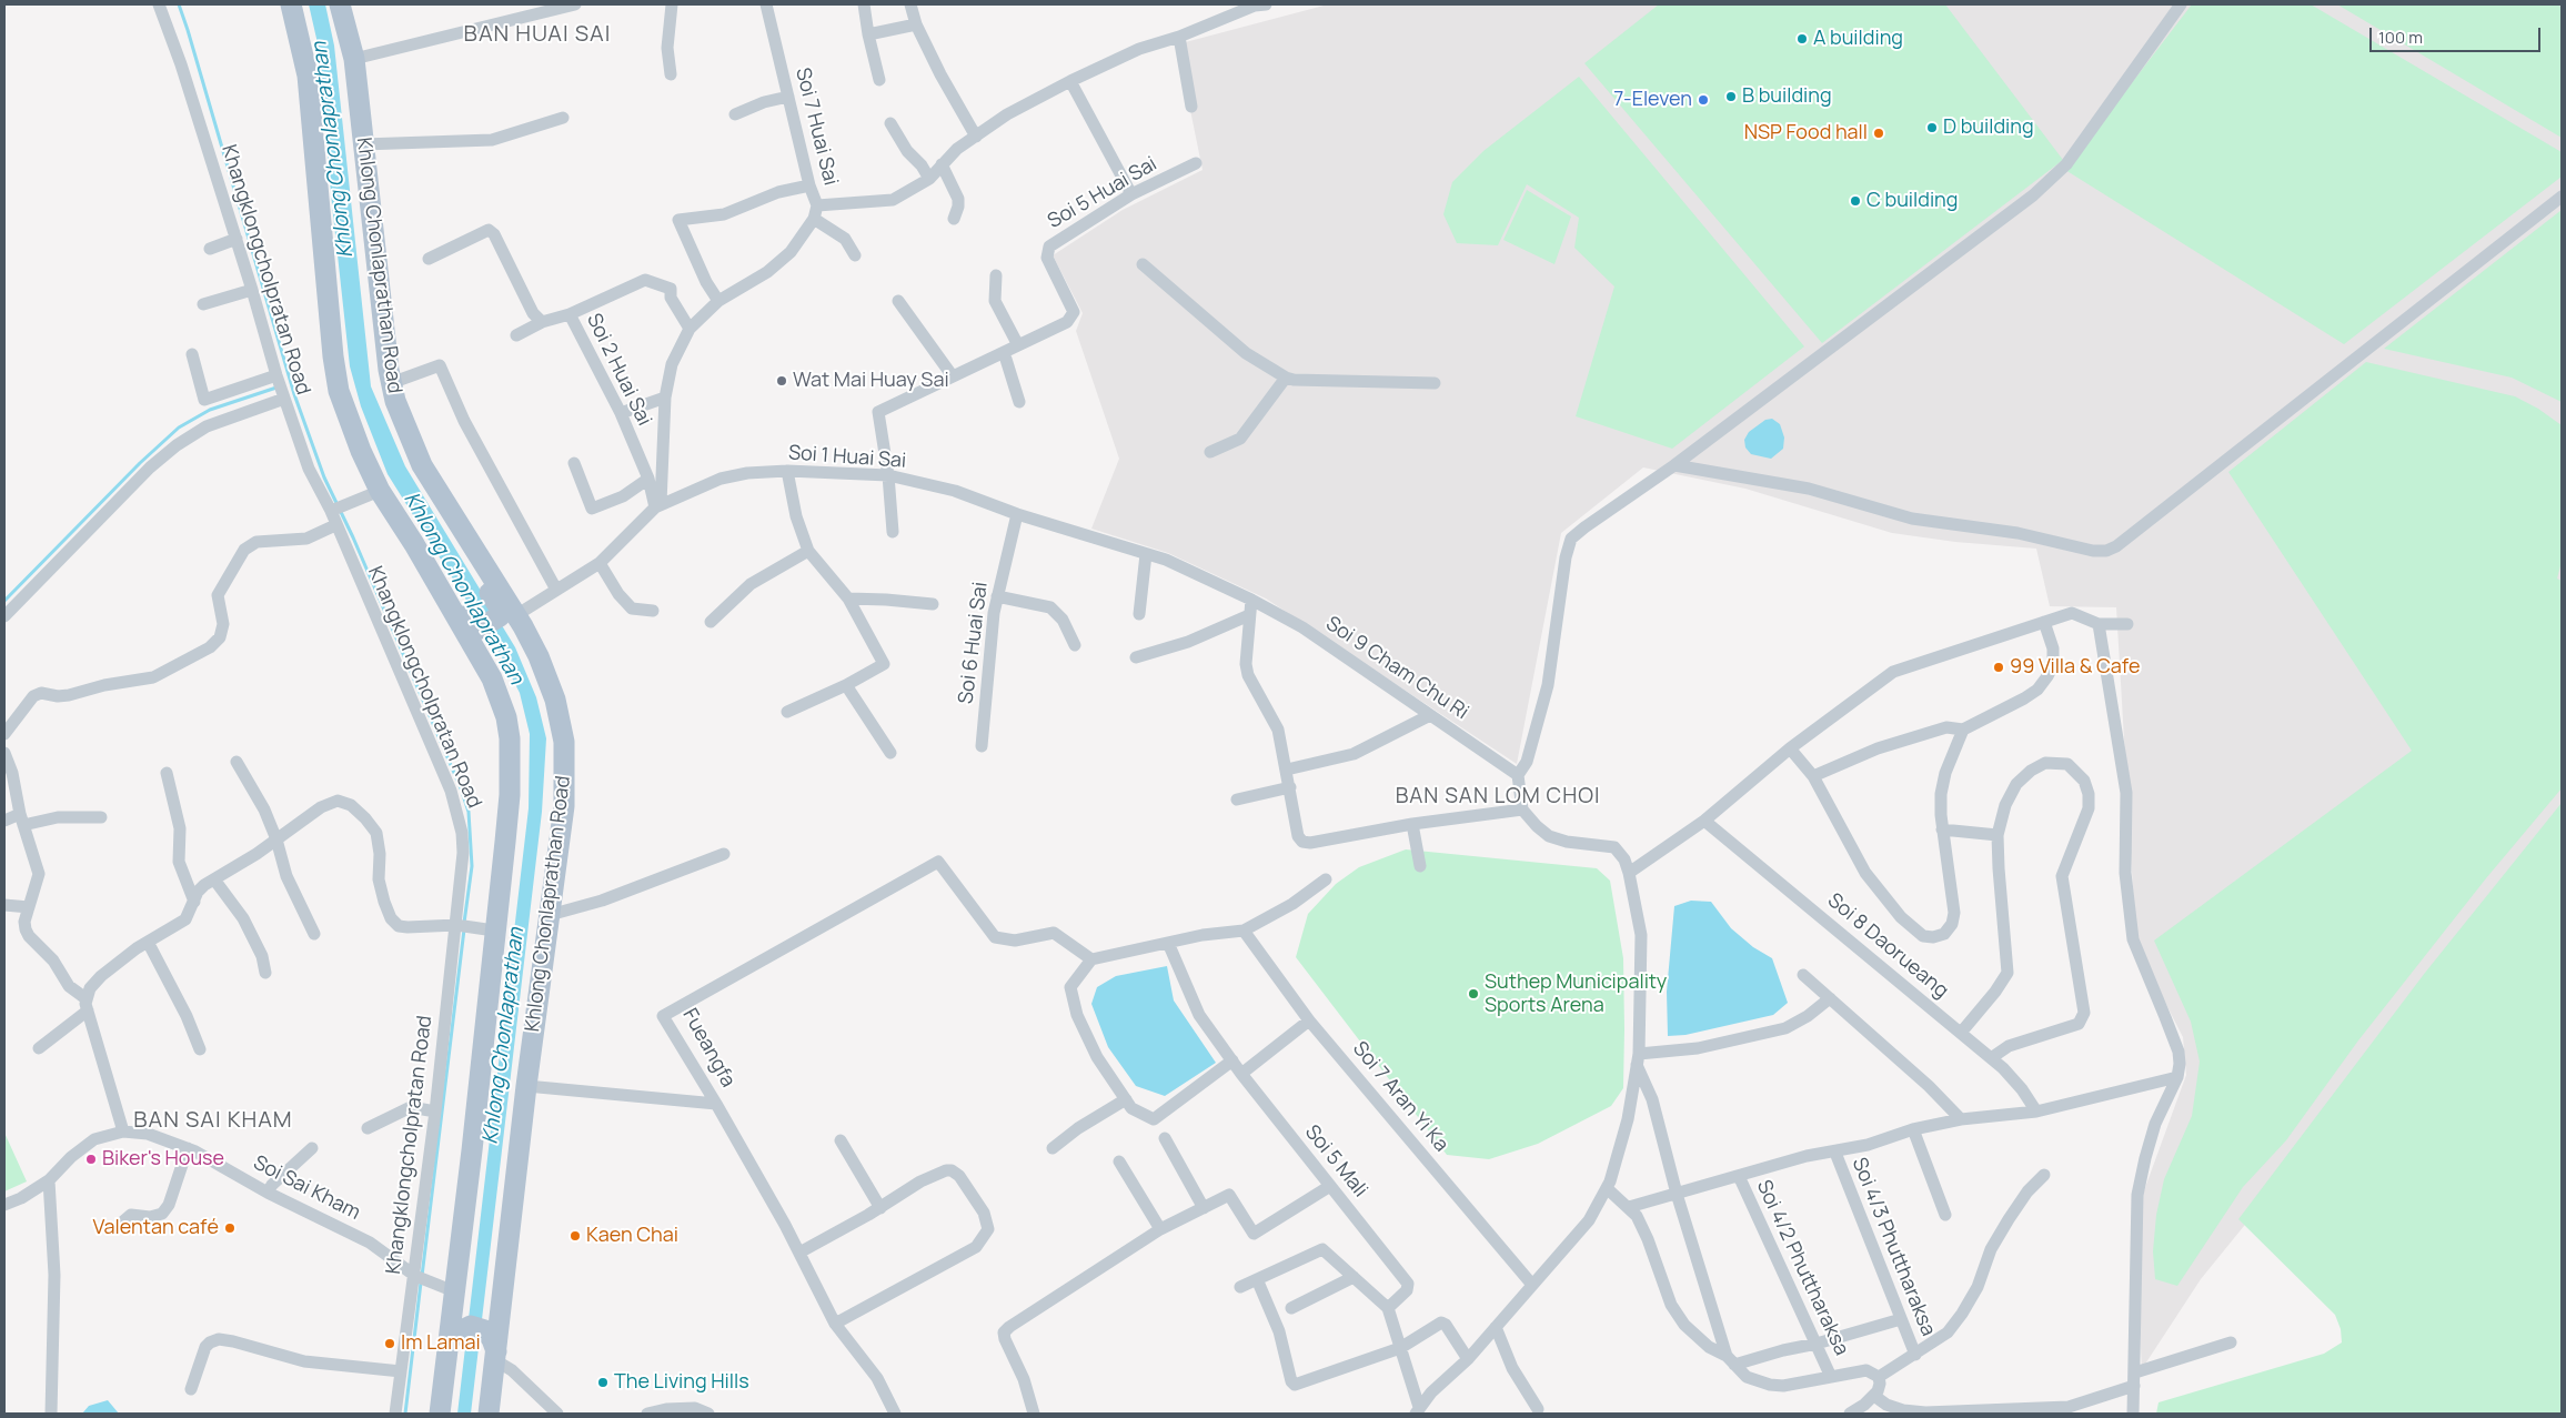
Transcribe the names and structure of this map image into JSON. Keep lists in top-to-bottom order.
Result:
{
  "streets": {
    "main road": ["Khlong Chonlaprathan Road"],
    "street": [
      "Soi 7 Huai Sai",
      "Soi 5 Huai Sai",
      "Khangklongcholpratan Road",
      "Soi 2 Huai Sai",
      "Soi 1 Huai Sai",
      "Soi 6 Huai Sai",
      "Soi 9 Cham Chu Ri",
      "Soi 8 Daorueang",
      "Fueangfa",
      "Soi 7 Aran Yi Ka",
      "Soi 5 Mali",
      "Soi Sai Kham",
      "Soi 4/3 Phuttharaksa",
      "Soi 4/2 Phuttharaksa"
    ]
  },
  "crossings": [
    ["Soi 5 Huai Sai", "Soi 1 Huai Sai"],
    ["Khlong Chonlaprathan Road", "Soi 1 Huai Sai"],
    ["Khangklongcholpratan Road", "Soi Sai Kham"],
    ["Soi 2 Huai Sai", "Soi 1 Huai Sai"],
    ["Soi 1 Huai Sai", "Soi 6 Huai Sai"],
    ["Soi 1 Huai Sai", "Soi 9 Cham Chu Ri"]
  ],
  "districts": ["BAN HUAI SAI", "BAN SAN LOM CHOI", "BAN SAI KHAM"],
  "water": ["Khlong Chonlaprathan"],
  "places": [
    "A building",
    "B building",
    "7-Eleven",
    "D building",
    "NSP Food hall",
    "C building",
    "Wat Mai Huay Sai",
    "99 Villa & Cafe",
    "Suthep Municipality Sports Arena",
    "Biker's House",
    "Valentan café",
    "Kaen Chai",
    "Im Lamai",
    "The Living Hills"
  ],
  "scale_bar": "100 m"
}
